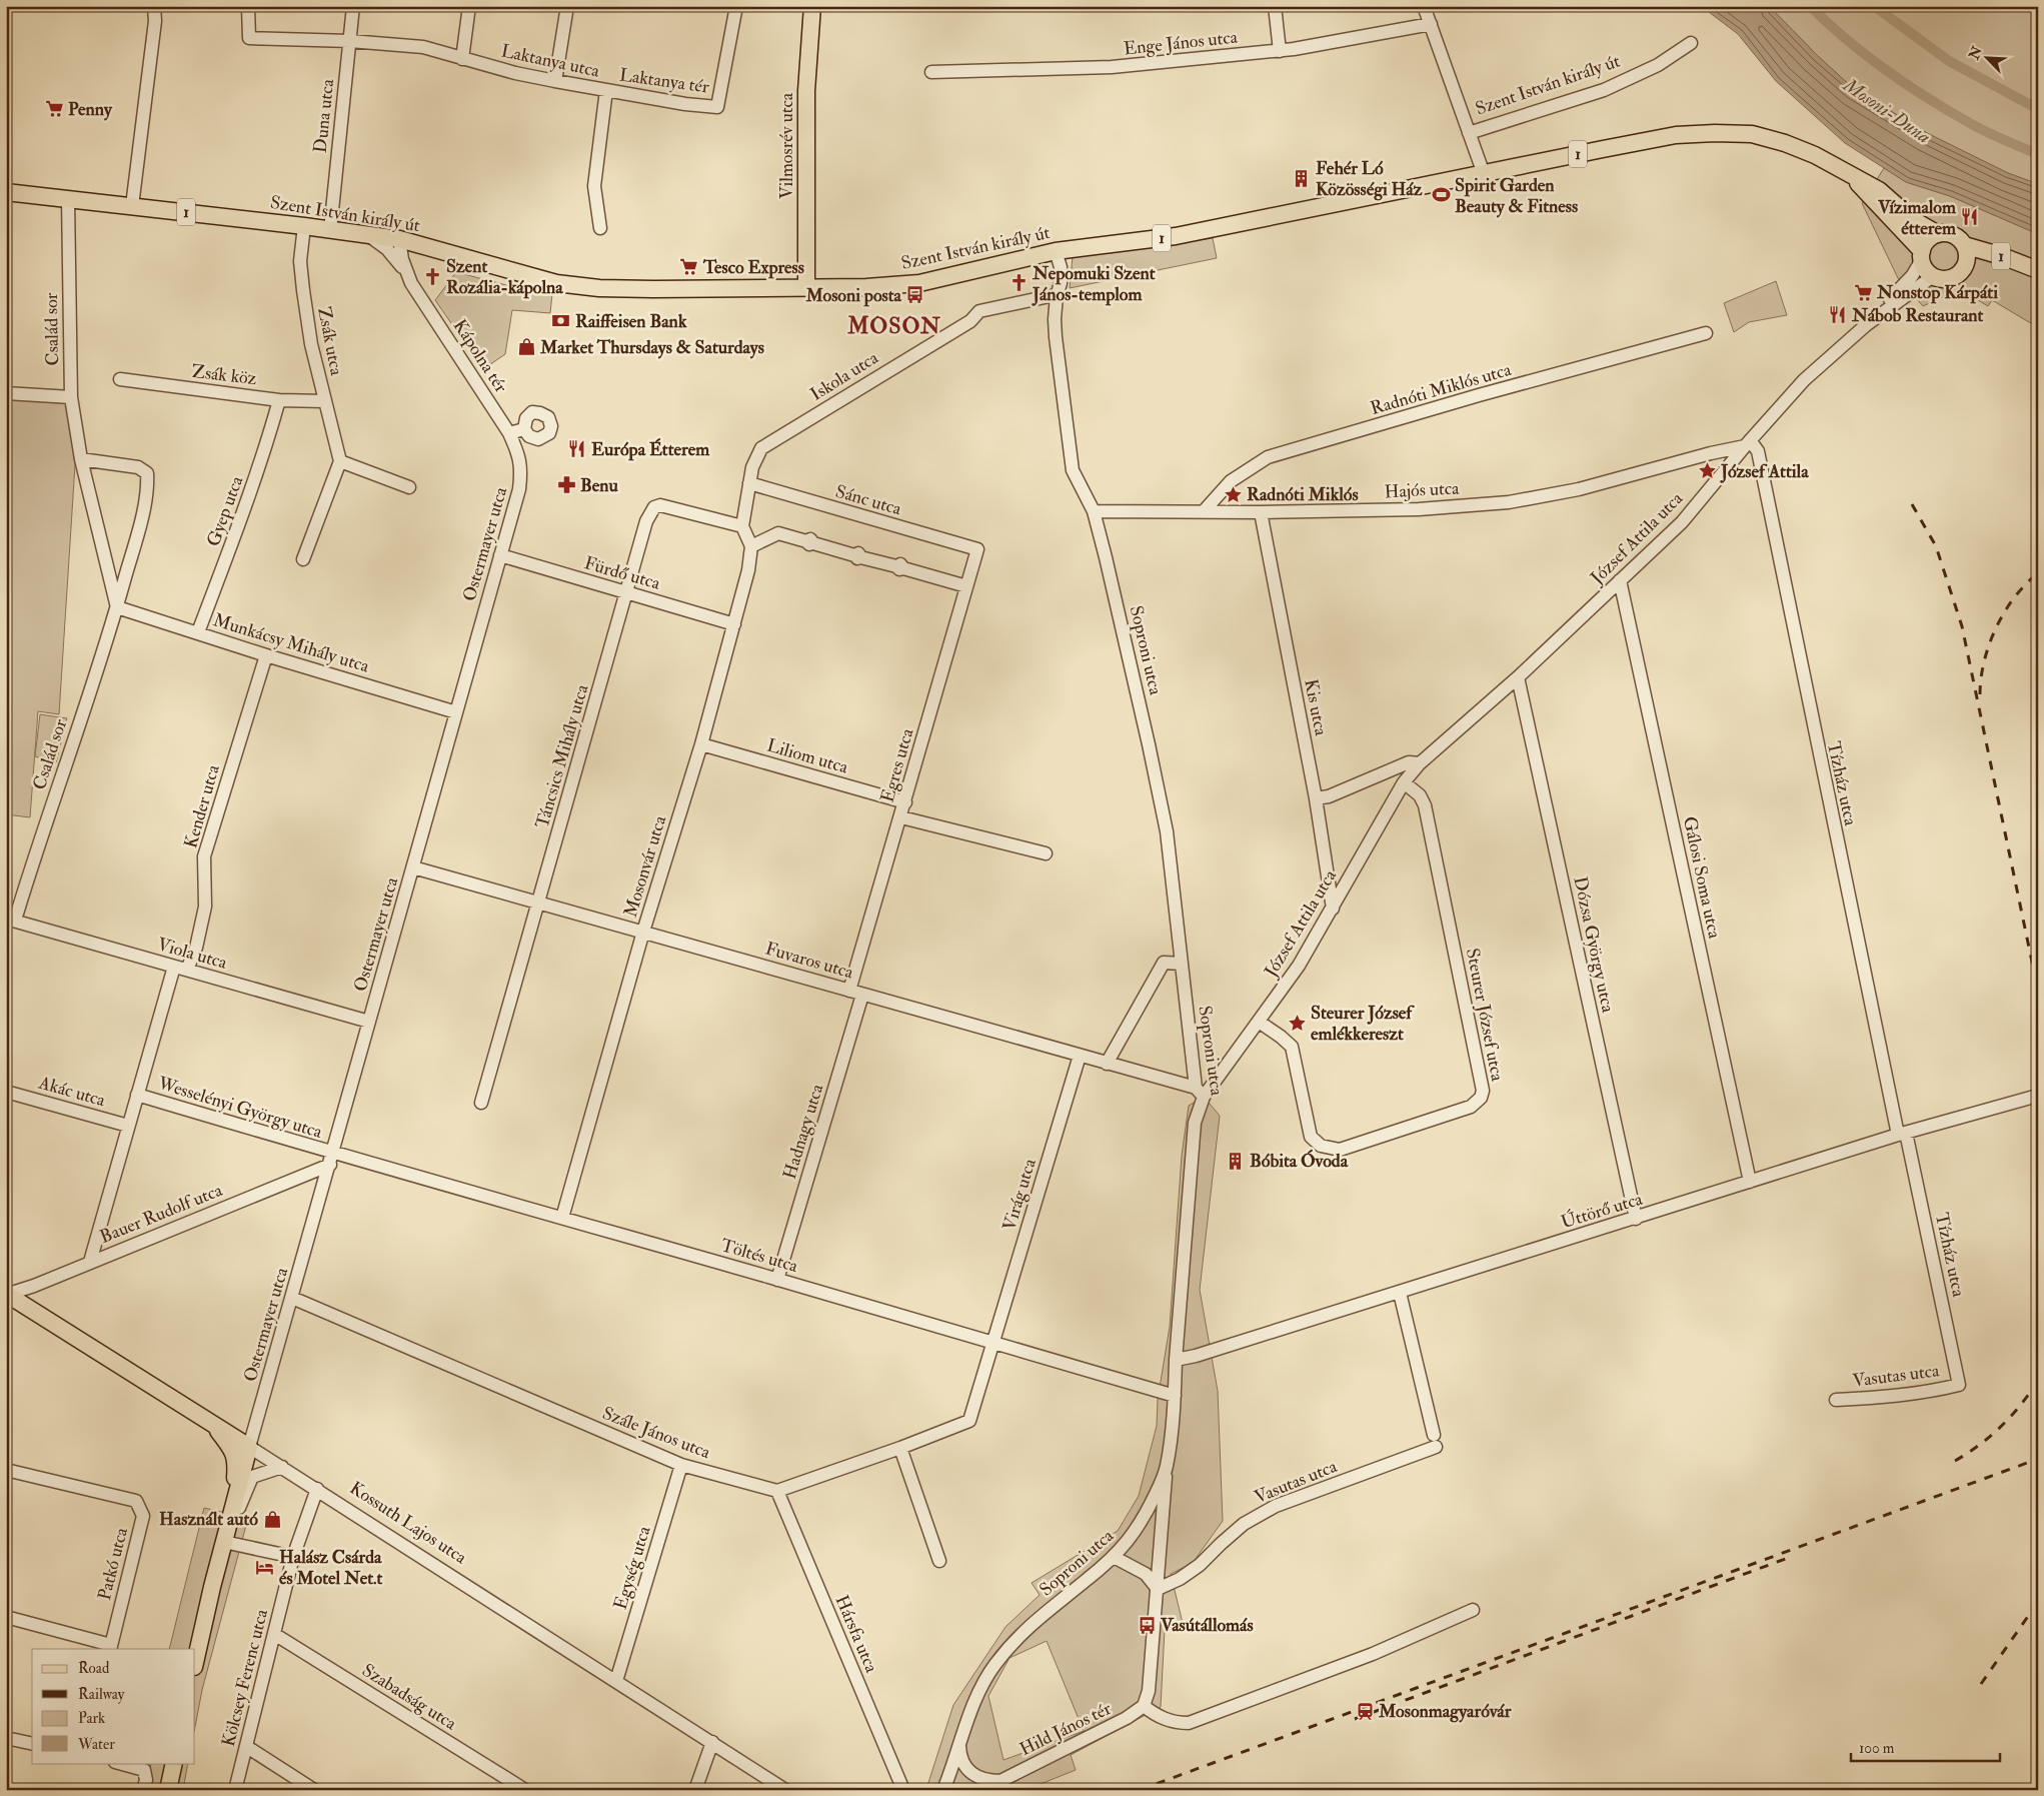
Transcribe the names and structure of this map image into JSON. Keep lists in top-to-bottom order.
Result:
{
  "streets": {
    "main road": [
      "Szent István király út",
      "Vilmosrév utca",
      "1",
      "Kossuth Lajos utca"
    ],
    "street": [
      "Enge János utca",
      "Laktanya utca",
      "Laktanya tér",
      "Duna utca",
      "Család sor",
      "Zsák utca",
      "Kápolna tér",
      "Zsák köz",
      "Iskola utca",
      "Radnóti Miklós utca",
      "Hajós utca",
      "Sánc utca",
      "Gyep utca",
      "József Attila utca",
      "Ostermayer utca",
      "Fürdő utca",
      "Munkácsy Mihály utca",
      "Soproni utca",
      "Kis utca",
      "Táncsics Mihály utca",
      "Liliom utca",
      "Egres utca",
      "Tízház utca",
      "Kender utca",
      "Mosonvár utca",
      "Gálosi Soma utca",
      "Dózsa György utca",
      "Viola utca",
      "Fuvaros utca",
      "Steurer József utca",
      "Akác utca",
      "Wesselényi György utca",
      "Hadnagy utca",
      "Virág utca",
      "Úttörő utca",
      "Bauer Rudolf utca",
      "Töltés utca",
      "Vasutas utca",
      "Szále János utca",
      "Patkó utca",
      "Egység utca",
      "Hársfa utca",
      "Kölcsey Ferenc utca",
      "Szabadság utca",
      "Hild János tér"
    ]
  },
  "crossings": [
    ["Laktanya utca", "Laktanya tér"],
    ["Laktanya utca", "Duna utca"],
    ["Szent István király út", "Duna utca"],
    ["Szent István király út", "Vilmosrév utca"],
    ["Szent István király út", "1"],
    ["Szent István király út", "Család sor"],
    ["Szent István király út", "Zsák utca"],
    ["Szent István király út", "Kápolna tér"],
    ["Szent István király út", "József Attila utca"],
    ["Szent István király út", "Soproni utca"],
    ["1", "József Attila utca"],
    ["Család sor", "Munkácsy Mihály utca"],
    ["Család sor", "Viola utca"],
    ["Zsák utca", "Zsák köz"],
    ["Kápolna tér", "Ostermayer utca"],
    ["Zsák köz", "Gyep utca"],
    ["Iskola utca", "Sánc utca"],
    ["Iskola utca", "Soproni utca"],
    ["Iskola utca", "Táncsics Mihály utca"],
    ["Radnóti Miklós utca", "Hajós utca"],
    ["Hajós utca", "József Attila utca"],
    ["Hajós utca", "Soproni utca"],
    ["Hajós utca", "Kis utca"],
    ["Hajós utca", "Tízház utca"],
    ["Sánc utca", "Egres utca"],
    ["Gyep utca", "Munkácsy Mihály utca"],
    ["József Attila utca", "Soproni utca"],
    ["József Attila utca", "Kis utca"],
    ["József Attila utca", "Tízház utca"],
    ["József Attila utca", "Gálosi Soma utca"],
    ["József Attila utca", "Dózsa György utca"],
    ["József Attila utca", "Fuvaros utca"],
    ["József Attila utca", "Steurer József utca"],
    ["Ostermayer utca", "Fürdő utca"],
    ["Ostermayer utca", "Munkácsy Mihály utca"],
    ["Ostermayer utca", "Viola utca"],
    ["Ostermayer utca", "Fuvaros utca"],
    ["Ostermayer utca", "Wesselényi György utca"],
    ["Ostermayer utca", "Bauer Rudolf utca"],
    ["Ostermayer utca", "Töltés utca"],
    ["Ostermayer utca", "Szále János utca"],
    ["Ostermayer utca", "Kossuth Lajos utca"],
    ["Fürdő utca", "Táncsics Mihály utca"],
    ["Fürdő utca", "Mosonvár utca"],
    ["Munkácsy Mihály utca", "Kender utca"],
    ["Soproni utca", "Fuvaros utca"],
    ["Soproni utca", "Úttörő utca"],
    ["Soproni utca", "Töltés utca"],
    ["Táncsics Mihály utca", "Fuvaros utca"],
    ["Liliom utca", "Egres utca"],
    ["Liliom utca", "Mosonvár utca"],
    ["Egres utca", "Fuvaros utca"],
    ["Tízház utca", "Úttörő utca"],
    ["Tízház utca", "Vasutas utca"],
    ["Kender utca", "Viola utca"],
    ["Mosonvár utca", "Fuvaros utca"],
    ["Mosonvár utca", "Töltés utca"],
    ["Gálosi Soma utca", "Úttörő utca"],
    ["Dózsa György utca", "Úttörő utca"],
    ["Fuvaros utca", "Hadnagy utca"],
    ["Fuvaros utca", "Virág utca"],
    ["Wesselényi György utca", "Bauer Rudolf utca"],
    ["Wesselényi György utca", "Töltés utca"],
    ["Hadnagy utca", "Töltés utca"],
    ["Virág utca", "Töltés utca"],
    ["Úttörő utca", "Vasutas utca"],
    ["Bauer Rudolf utca", "Töltés utca"],
    ["Bauer Rudolf utca", "Kossuth Lajos utca"],
    ["Szále János utca", "Egység utca"],
    ["Szále János utca", "Hársfa utca"],
    ["Kossuth Lajos utca", "Egység utca"],
    ["Kossuth Lajos utca", "Kölcsey Ferenc utca"],
    ["Kölcsey Ferenc utca", "Szabadság utca"]
  ],
  "districts": ["MOSON"],
  "water": ["Mosoni-Duna"],
  "places": {
    "supermarket": ["Penny", "Tesco Express", "Nonstop Kárpáti"],
    "building": ["Fehér Ló Közösségi Ház", "Bóbita Óvoda"],
    "sports": ["Spirit Garden Beauty & Fitness"],
    "restaurant": ["Vízimalom étterem", "Nábob Restaurant", "Európa Étterem"],
    "church": ["Szent Rozália-kápolna", "Nepomuki Szent János-templom"],
    "bus stop": ["Mosoni posta", "Vasútállomás"],
    "bank": ["Raiffeisen Bank"],
    "shop": ["Market Thursdays & Saturdays", "Használt autó"],
    "place": ["József Attila", "Radnóti Miklós", "Steurer József emlékkereszt"],
    "pharmacy": ["Benu"],
    "hotel": ["Halász Csárda és Motel Net.t"],
    "station": ["Mosonmagyaróvár"]
  },
  "legend": [
    "Road",
    "Railway",
    "Park",
    "Water"
  ],
  "scale_bar": "100 m",
  "north": "top left"
}
